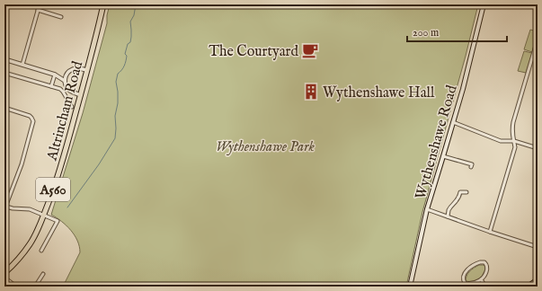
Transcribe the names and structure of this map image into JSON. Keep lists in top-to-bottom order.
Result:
{
  "streets": {
    "highway": ["Altrincham Road", "A560"],
    "main road": ["Wythenshawe Road"]
  },
  "parks": ["Wythenshawe Park"],
  "places": {
    "cafe": ["The Courtyard"],
    "building": ["Wythenshawe Hall"]
  },
  "scale_bar": "200 m"
}
